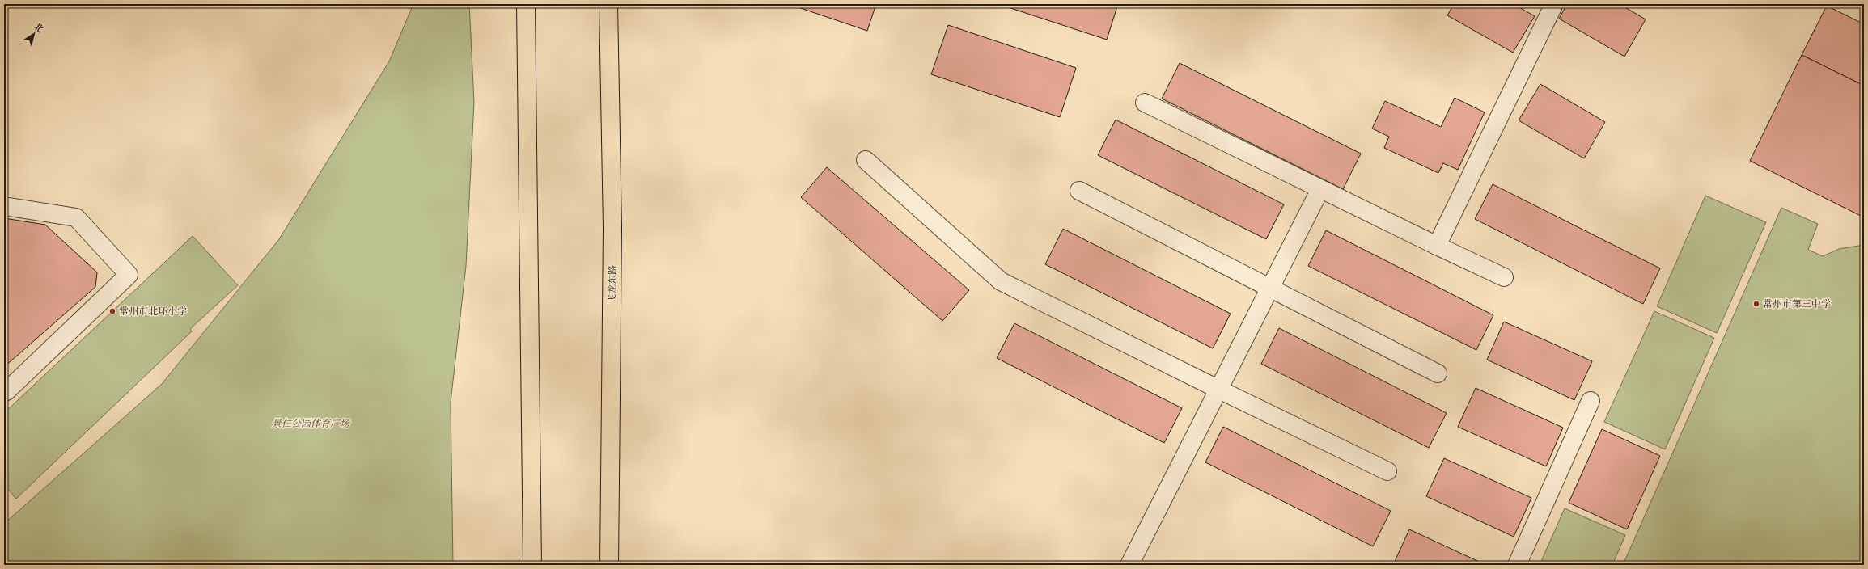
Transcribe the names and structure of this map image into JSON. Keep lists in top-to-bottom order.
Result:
{
  "streets": {
    "main road": ["飞龙东路"]
  },
  "parks": ["景仁公园体育广场"],
  "places": ["常州市第三中学", "常州市北环小学"],
  "north": "top right"
}
